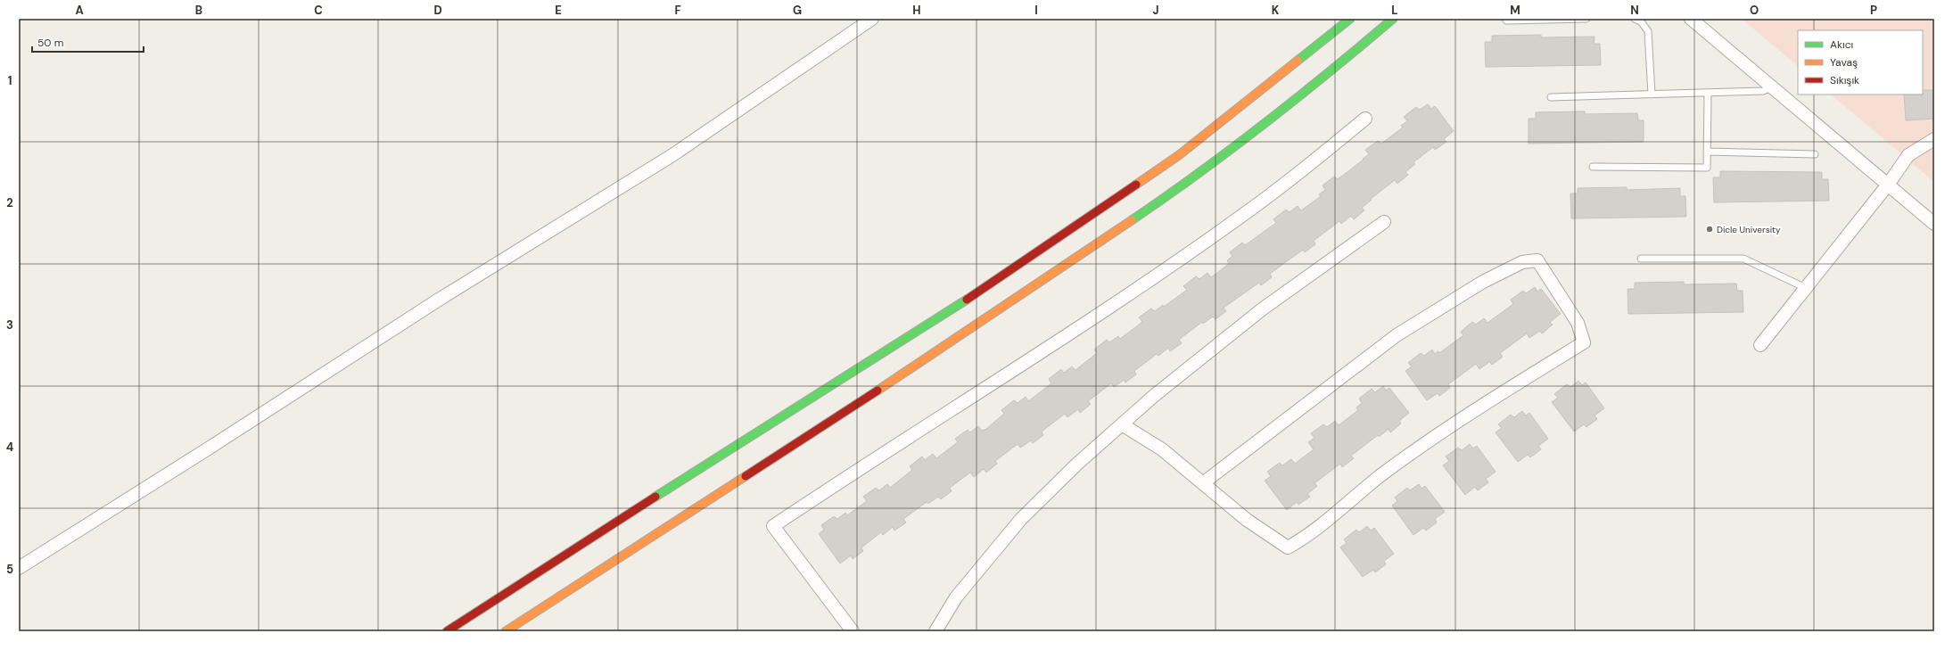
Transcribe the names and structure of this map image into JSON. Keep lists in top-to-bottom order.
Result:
{
  "places": ["Dicle University"],
  "legend": ["Akıcı", "Yavaş", "Sıkışık"],
  "scale_bar": "50 m",
  "grid": {
    "columns": [
      "A",
      "B",
      "C",
      "D",
      "E",
      "F",
      "G",
      "H",
      "I",
      "J",
      "K",
      "L",
      "M",
      "N",
      "O",
      "P"
    ],
    "rows": [
      "1",
      "2",
      "3",
      "4",
      "5"
    ]
  }
}
